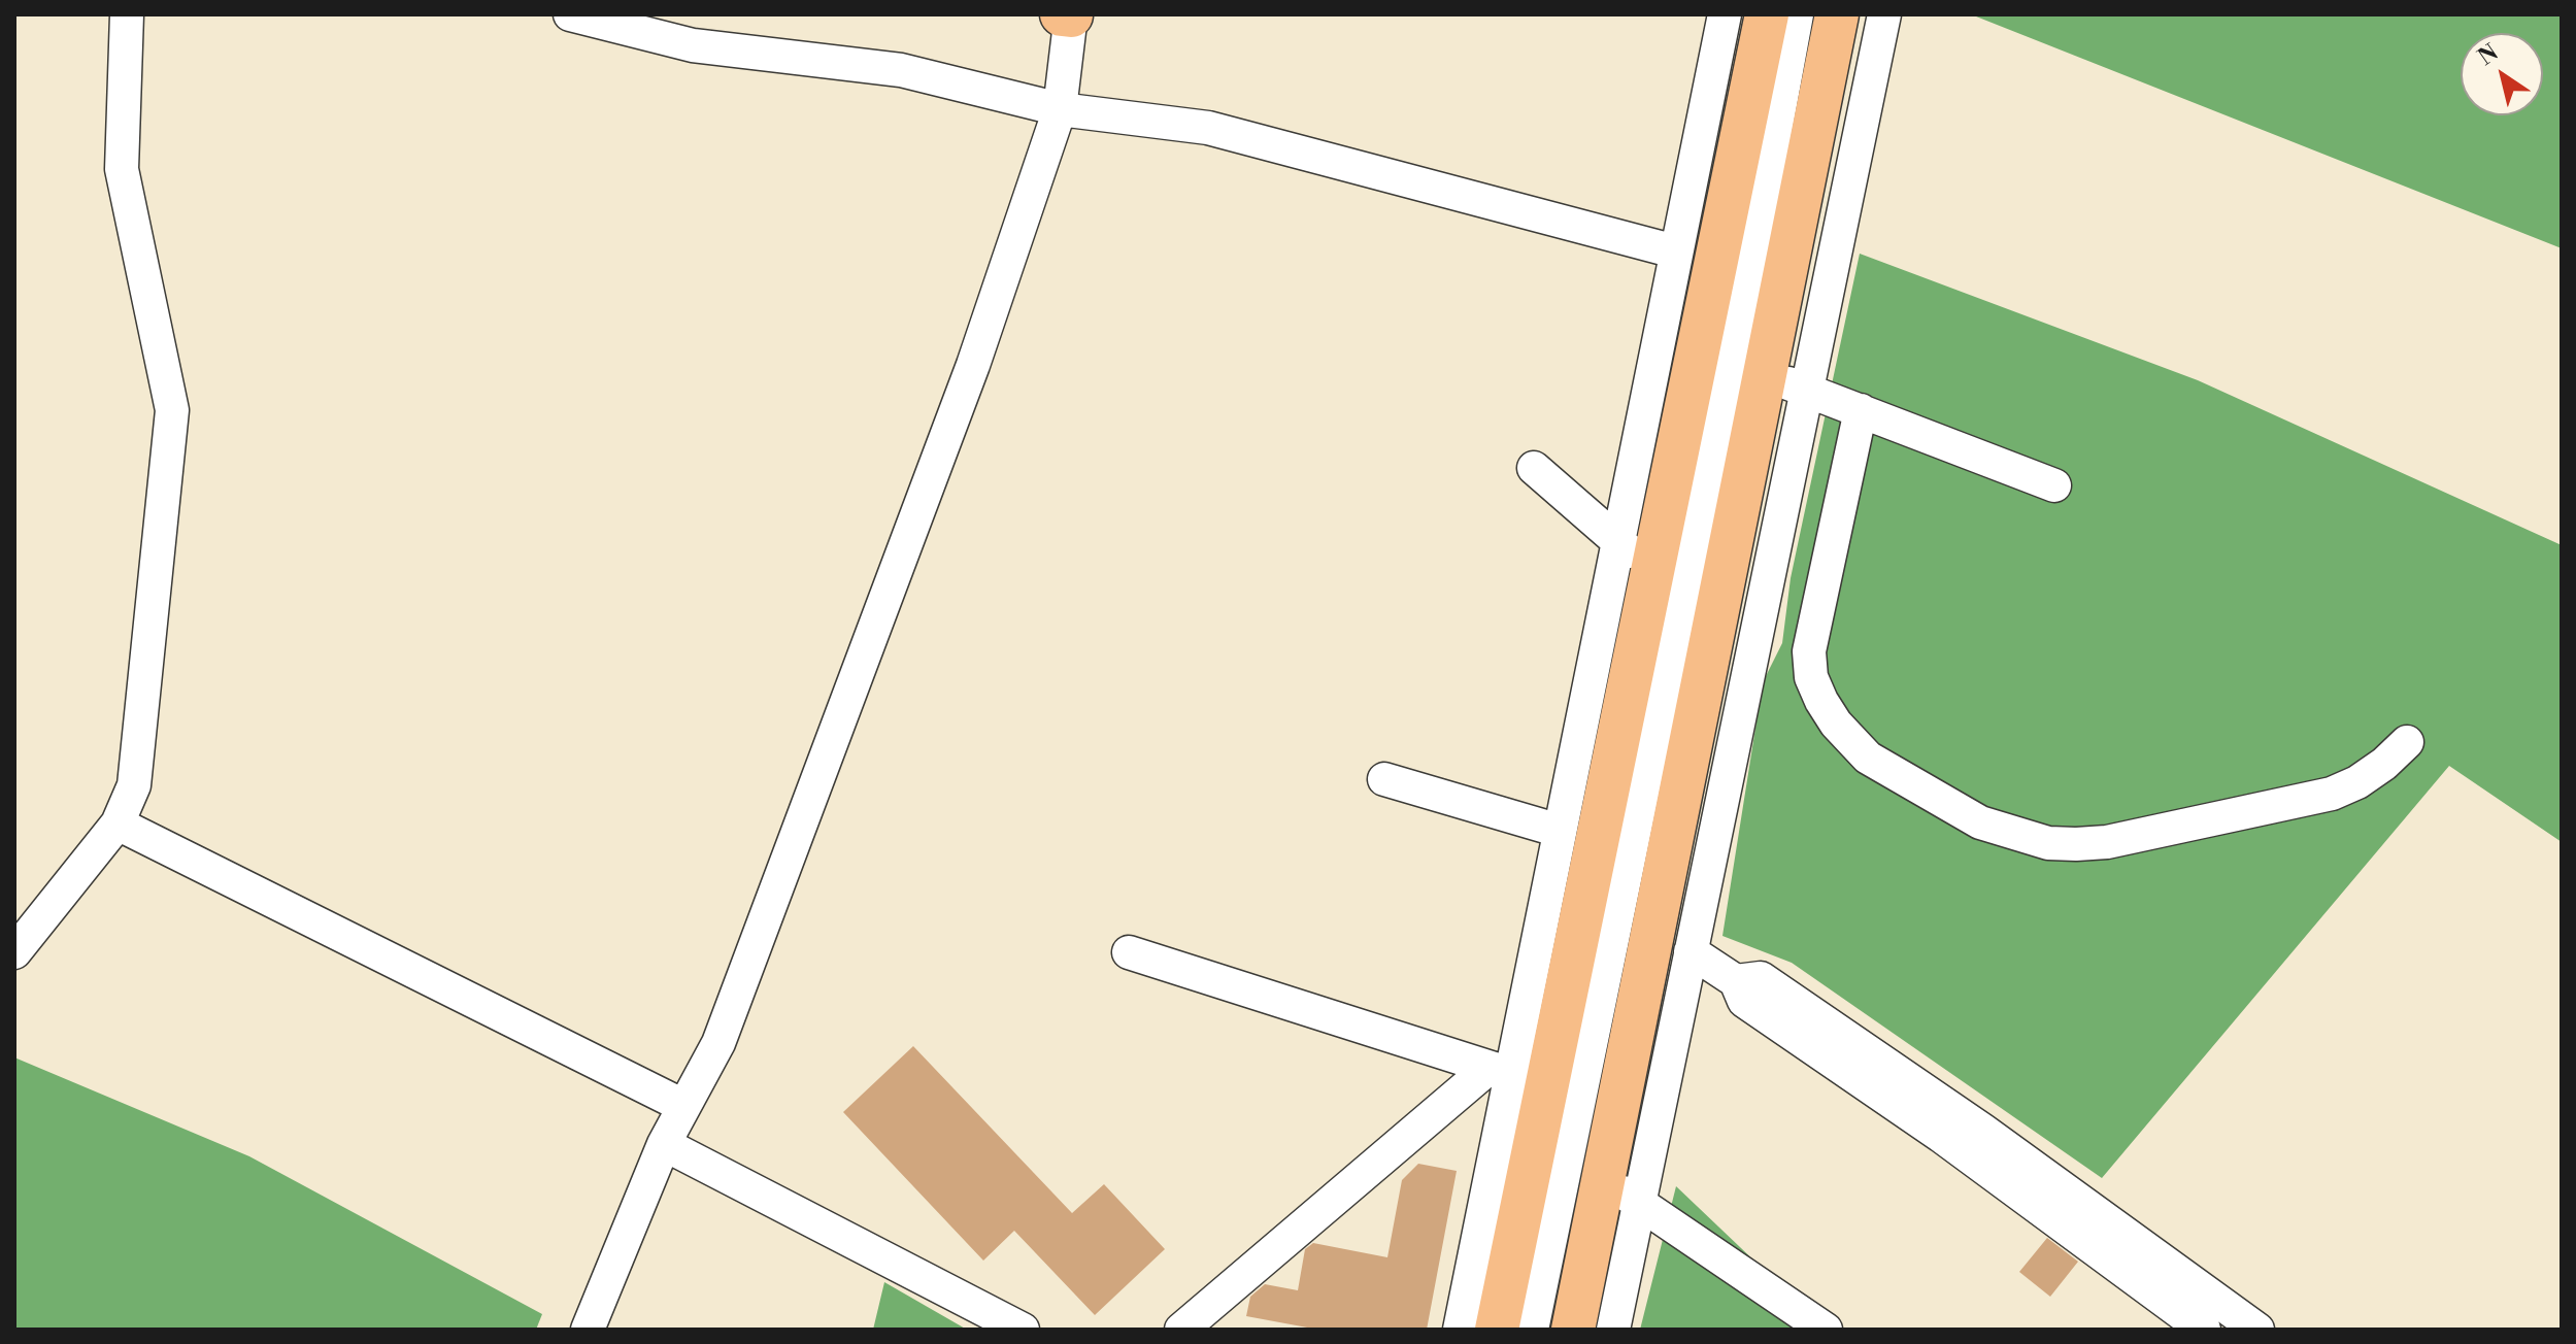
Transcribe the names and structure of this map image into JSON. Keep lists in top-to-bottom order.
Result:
{
  "north": "top left"
}
